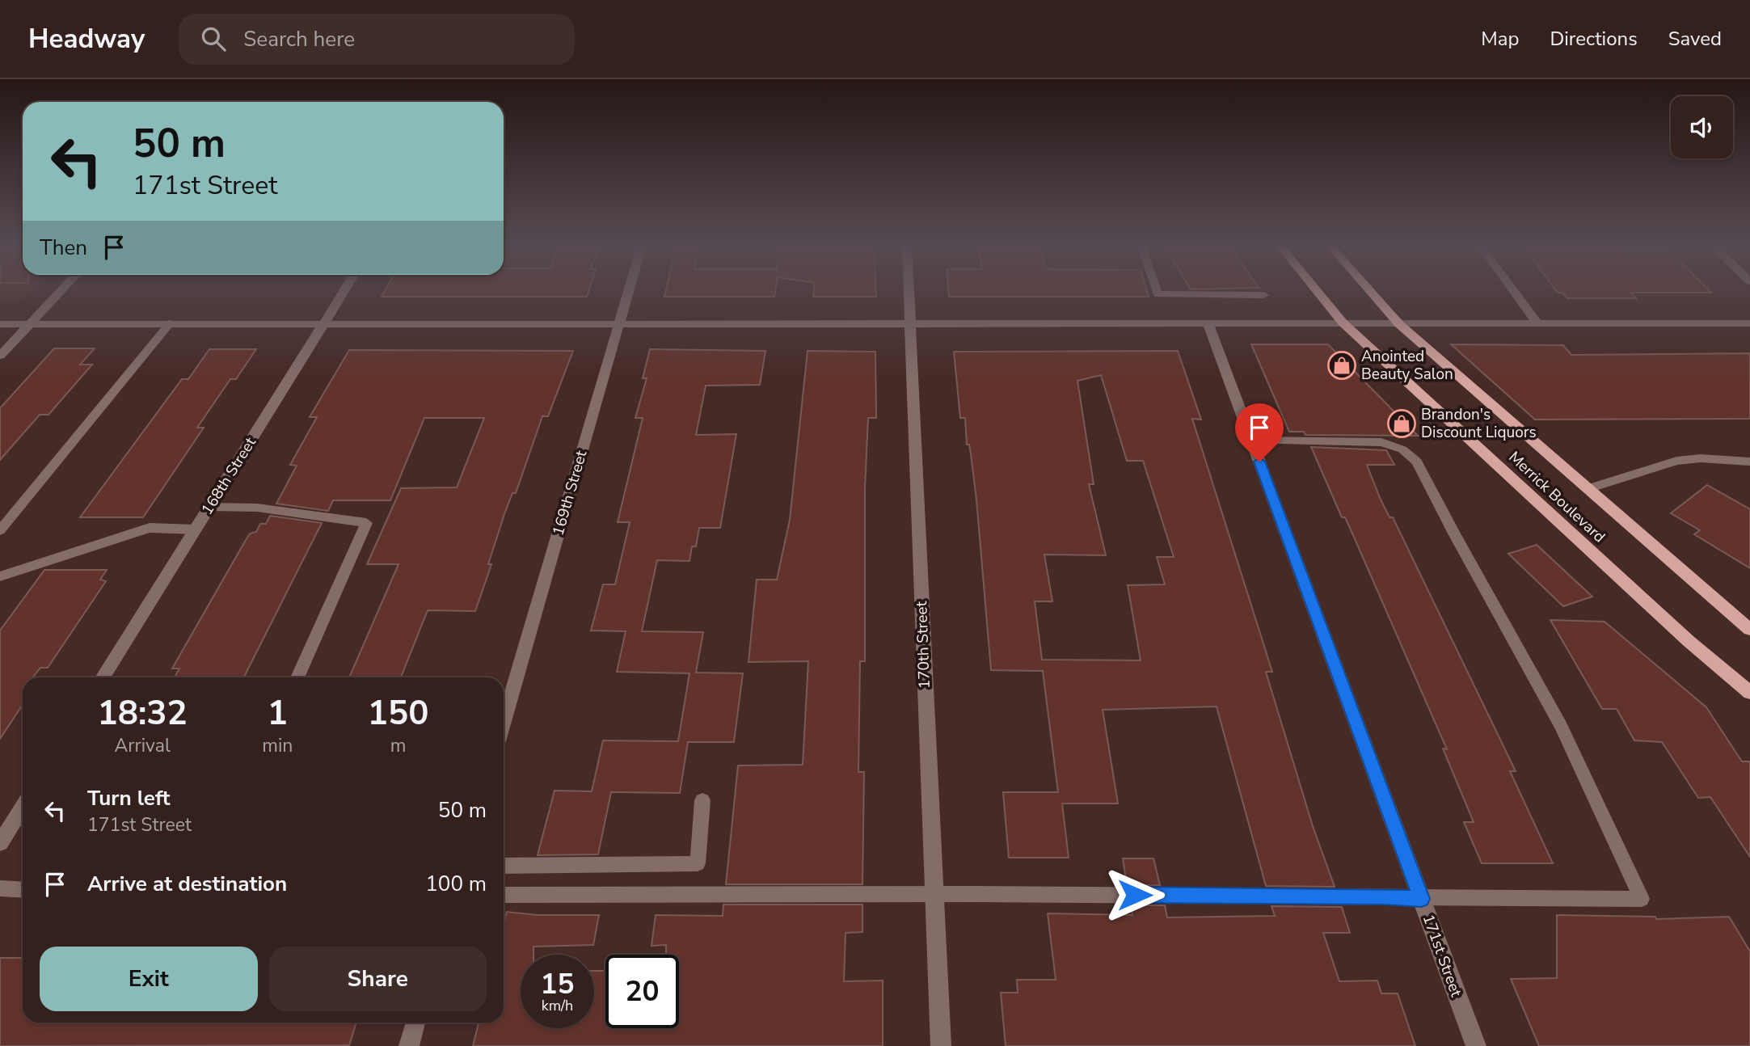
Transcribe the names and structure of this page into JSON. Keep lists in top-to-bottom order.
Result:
{
  "streets": {
    "main road": ["Merrick Boulevard"],
    "street": [
      "168th Street",
      "169th Street",
      "170th Street",
      "171st Street"
    ]
  },
  "places": {
    "shop": ["Anointed Beauty Salon", "Brandon's Discount Liquors"]
  },
  "page": {
    "header": "Headway",
    "search": "Search here",
    "nav": ["Map", "Directions", "Saved"],
    "turn": ["50 m", "171st Street"],
    "then": "Then",
    "eta": [
      "18:32",
      "Arrival",
      "1",
      "min",
      "150",
      "m"
    ],
    "list": [
      {
        "name": "Turn left",
        "note": "171st Street",
        "value": "50 m"
      },
      {
        "name": "Arrive at destination",
        "value": "100 m"
      }
    ],
    "buttons": ["Exit", "Share"],
    "speed": "15 km/h",
    "limit": "20"
  }
}
